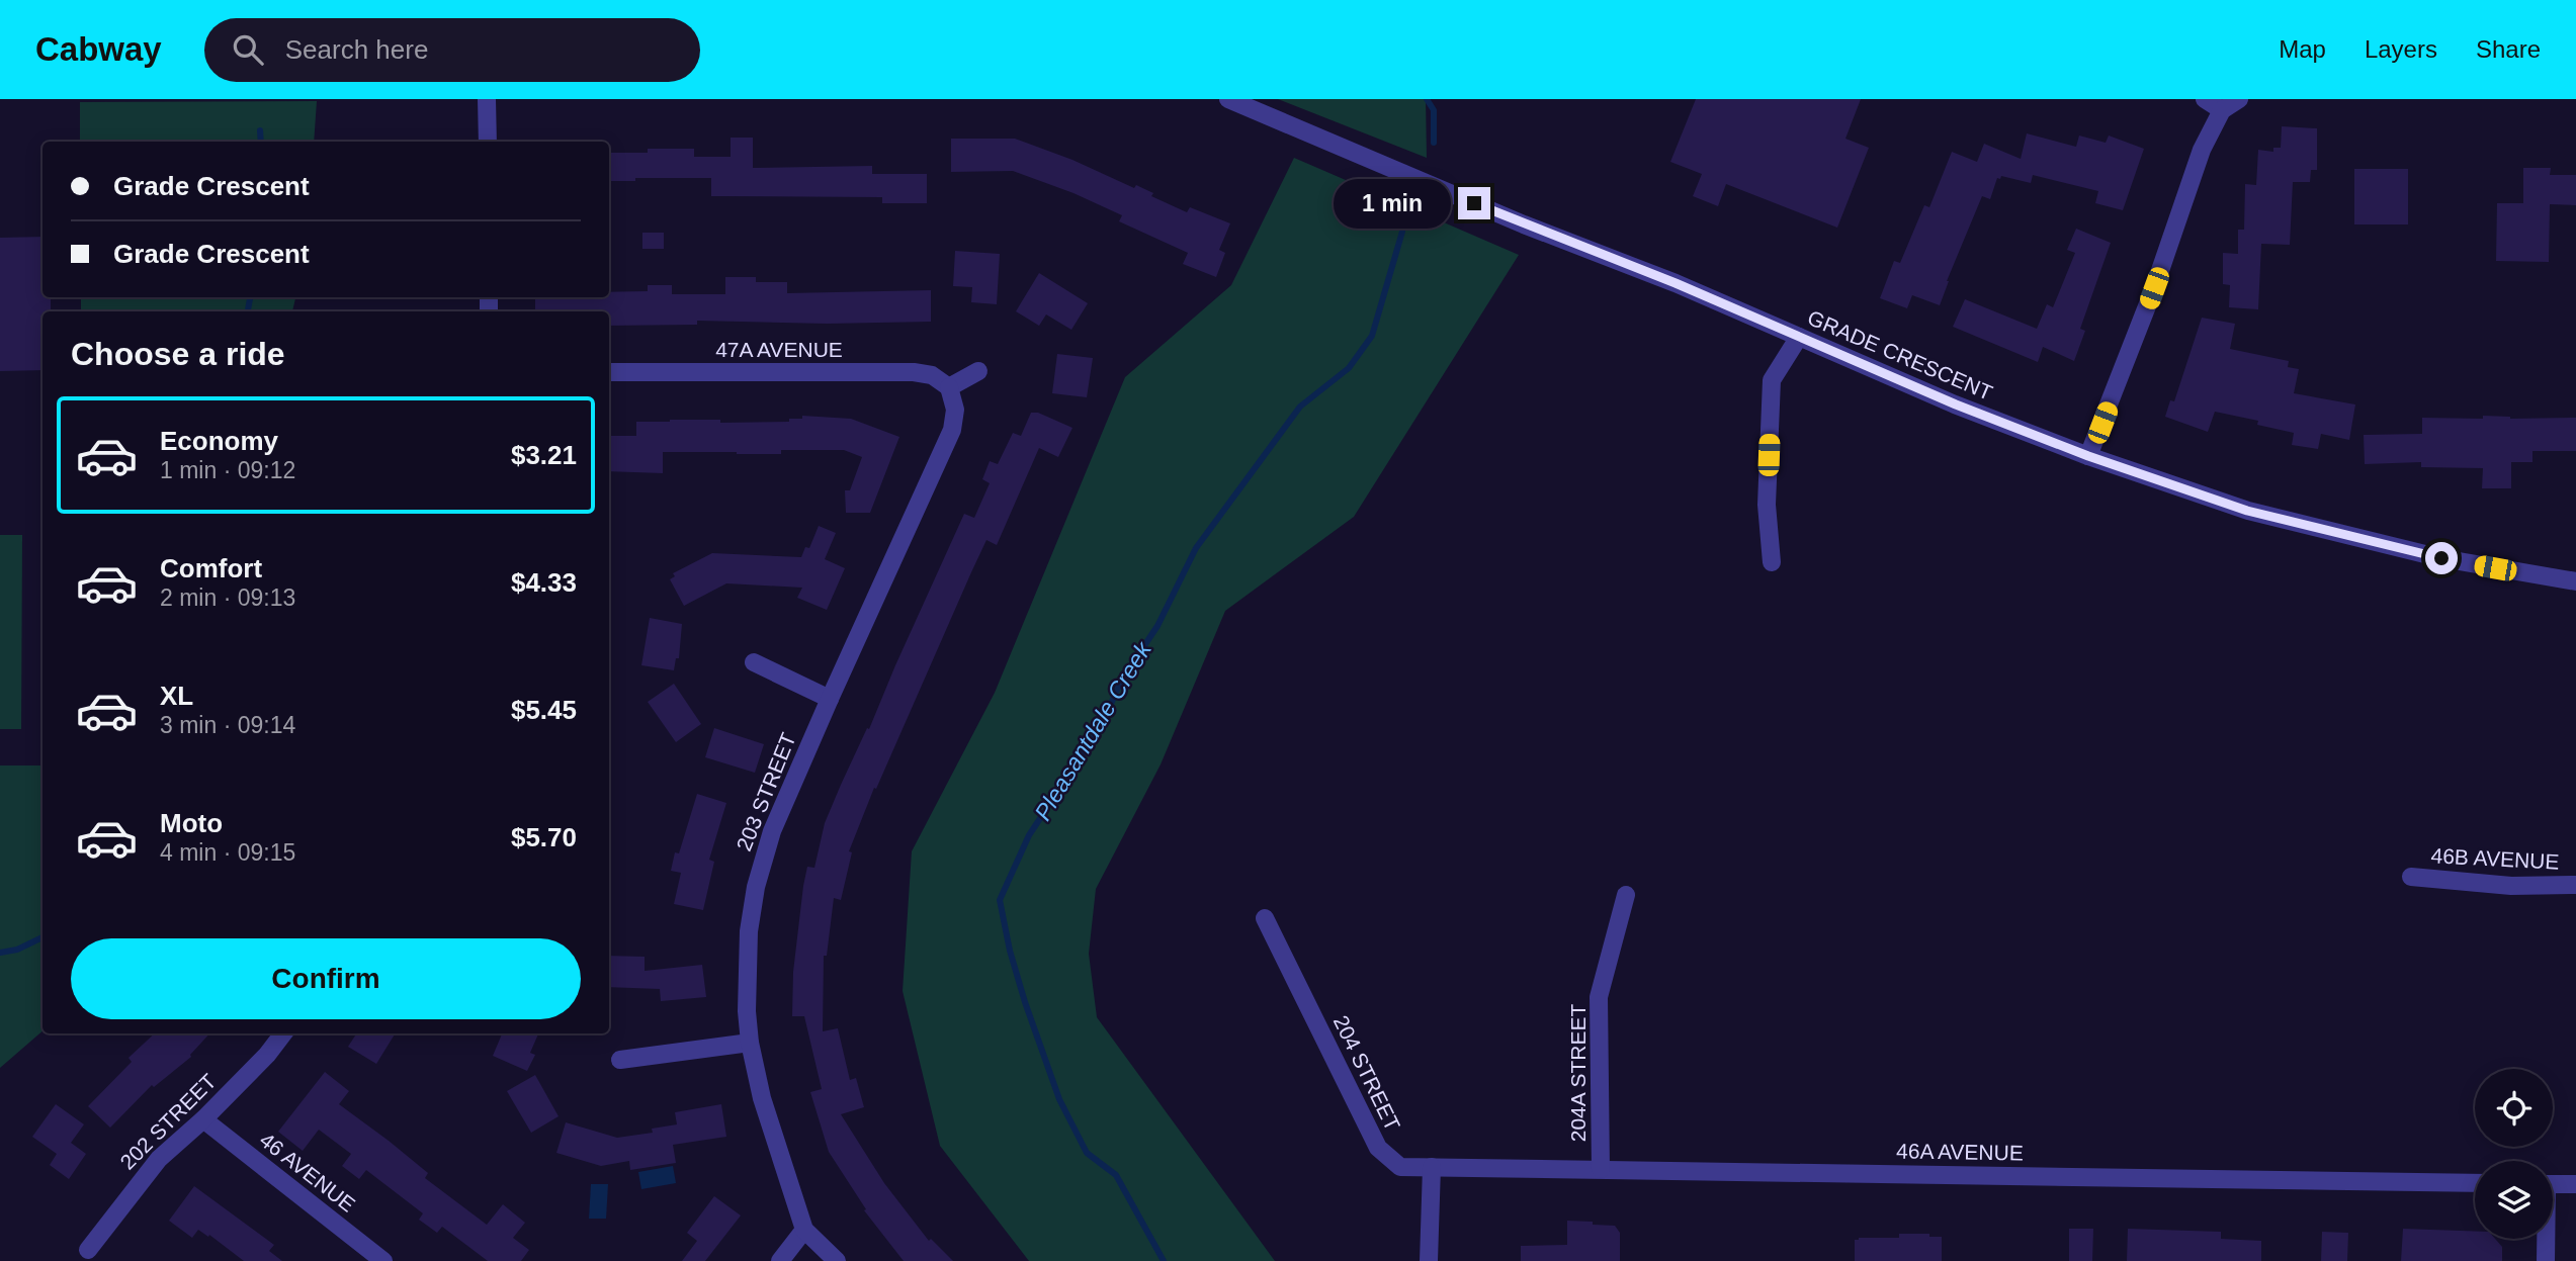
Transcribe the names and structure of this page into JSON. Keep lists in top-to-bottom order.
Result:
{
  "streets": {
    "street": [
      "47A AVENUE",
      "GRADE CRESCENT",
      "203 STREET",
      "46B AVENUE",
      "204 STREET",
      "204A STREET",
      "202 STREET",
      "46A AVENUE",
      "46 AVENUE"
    ]
  },
  "crossings": [
    ["47A AVENUE", "203 STREET"],
    ["204 STREET", "46A AVENUE"],
    ["204A STREET", "46A AVENUE"],
    ["202 STREET", "46 AVENUE"]
  ],
  "water": ["Pleasantdale Creek"],
  "page": {
    "header": "Cabway",
    "search": "Search here",
    "nav": ["Map", "Layers", "Share"],
    "banner": ["Grade Crescent", "Grade Crescent"],
    "bubble": "1 min",
    "heading": "Choose a ride",
    "list": [
      {
        "name": "Economy",
        "note": "1 min · 09:12",
        "value": "$3.21"
      },
      {
        "name": "Comfort",
        "note": "2 min · 09:13",
        "value": "$4.33"
      },
      {
        "name": "XL",
        "note": "3 min · 09:14",
        "value": "$5.45"
      },
      {
        "name": "Moto",
        "note": "4 min · 09:15",
        "value": "$5.70"
      }
    ],
    "buttons": "Confirm"
  }
}
